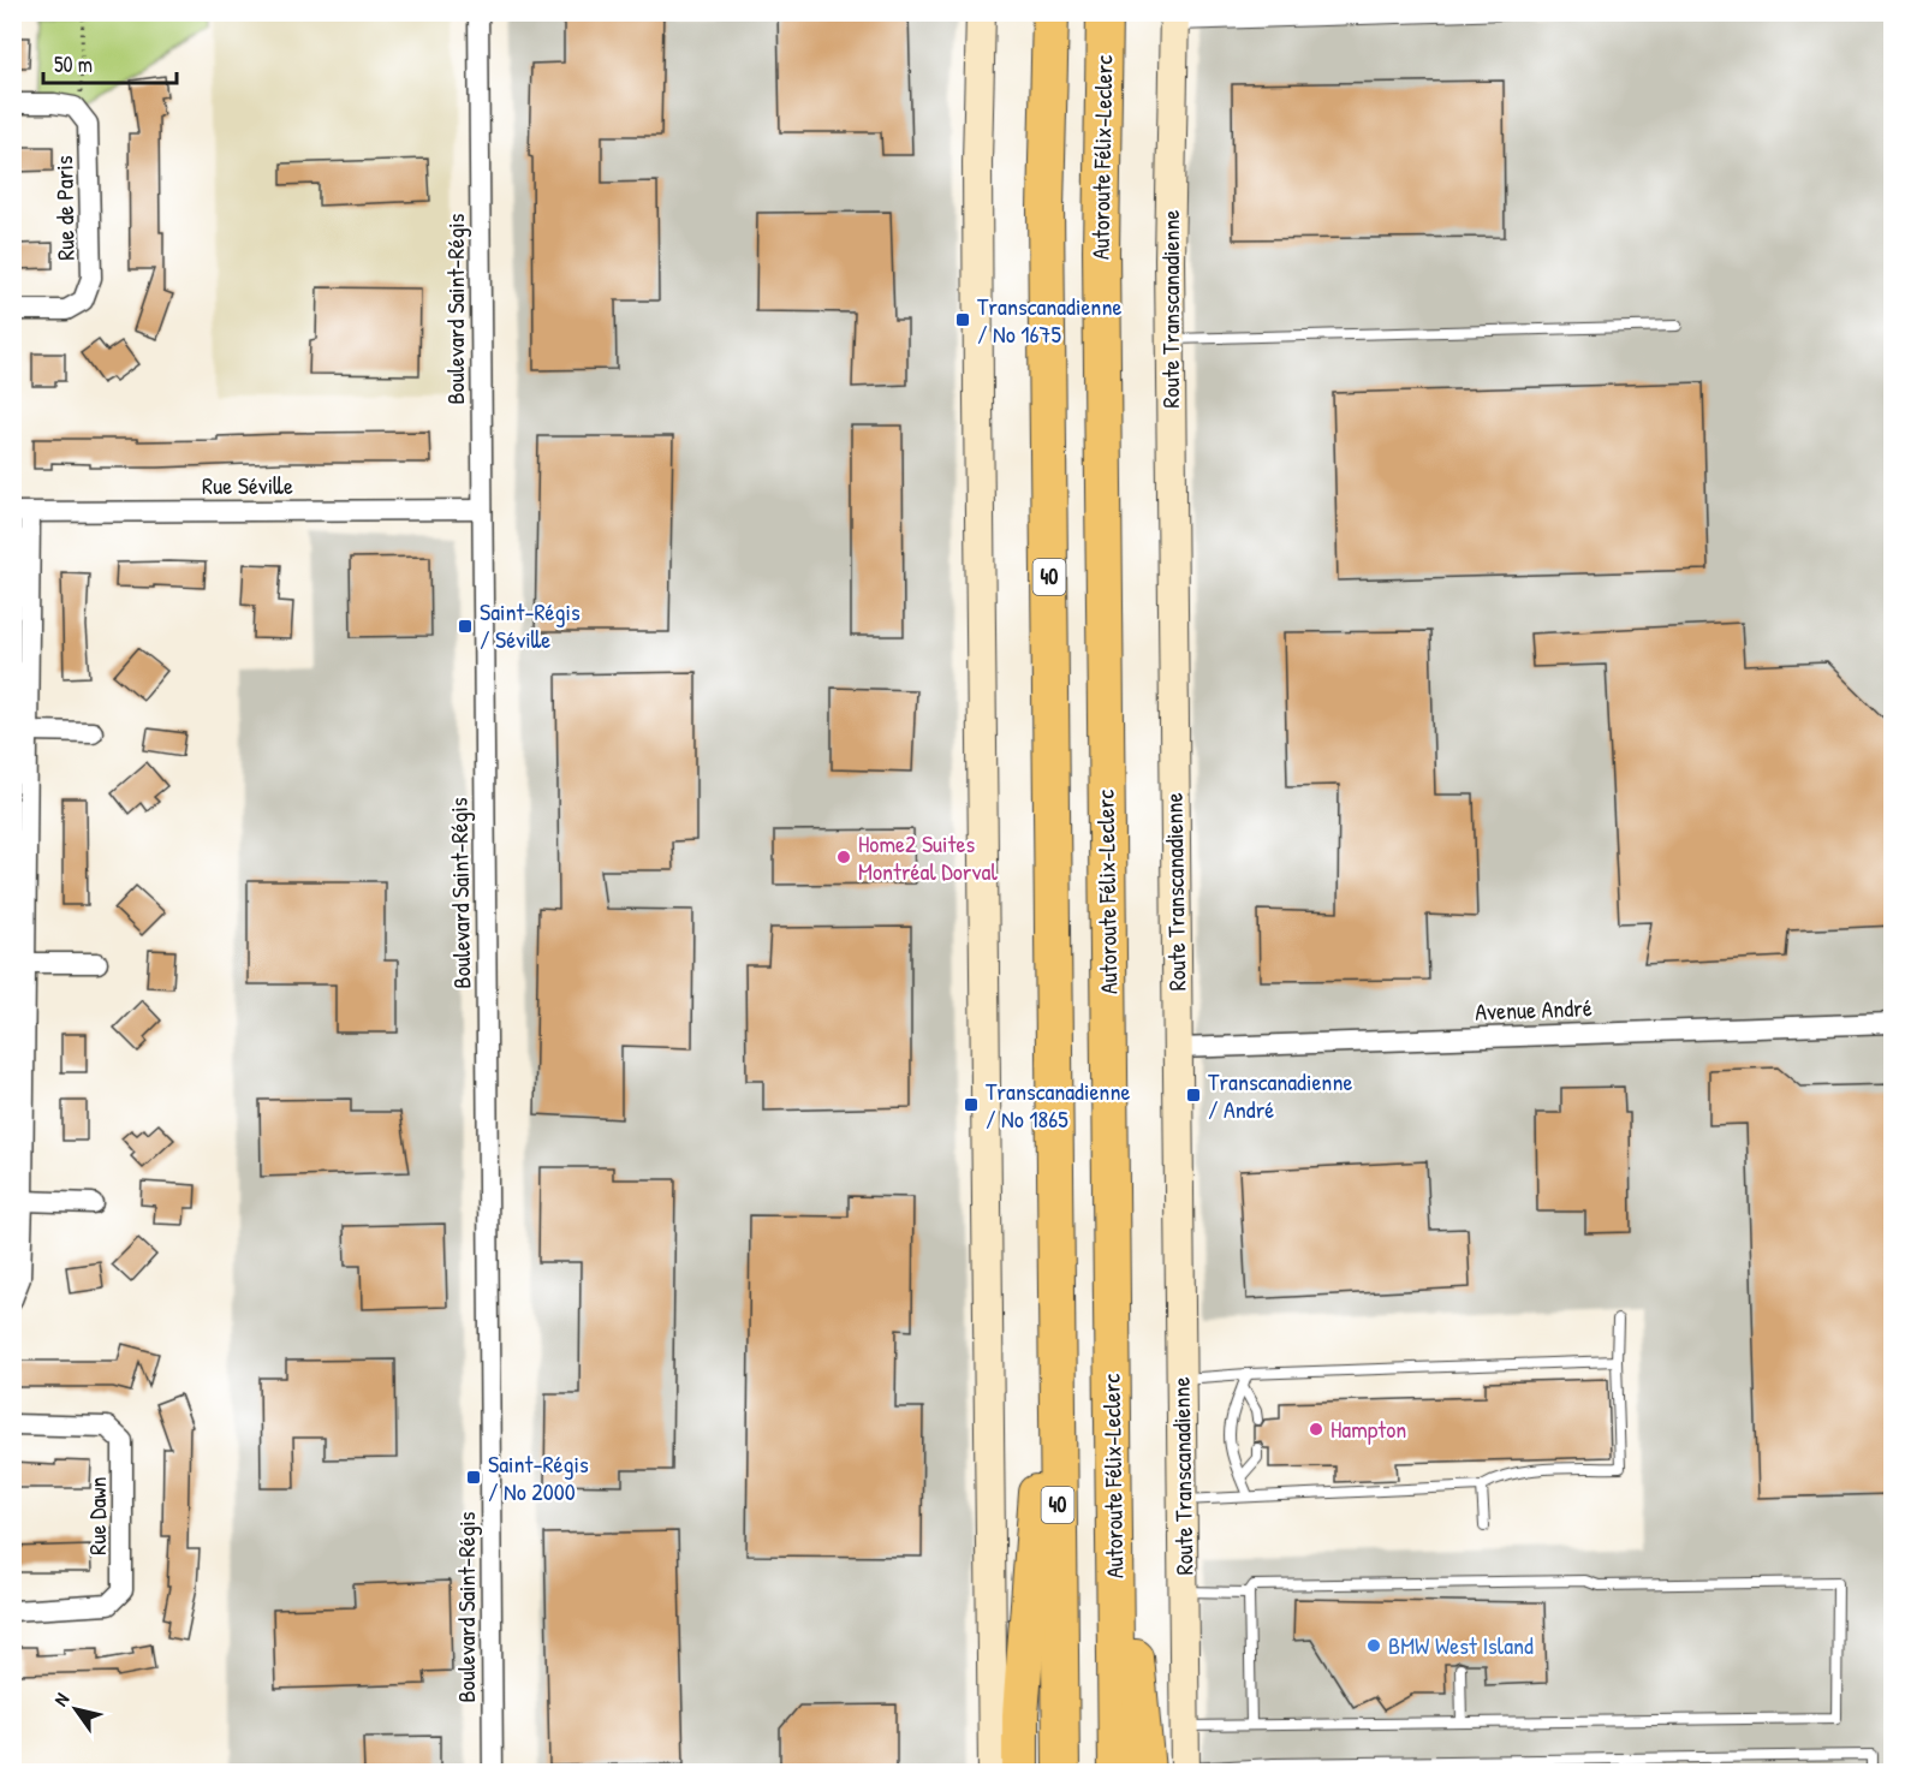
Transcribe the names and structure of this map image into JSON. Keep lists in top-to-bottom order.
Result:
{
  "streets": {
    "highway": ["Autoroute Félix-Leclerc", "40"],
    "main road": ["Route Transcanadienne"],
    "street": [
      "Rue de Paris",
      "Boulevard Saint-Régis",
      "Rue Séville",
      "Avenue André",
      "Rue Dawn"
    ]
  },
  "crossings": [
    ["Boulevard Saint-Régis", "Rue Séville"],
    ["Route Transcanadienne", "Avenue André"]
  ],
  "places": {
    "transit": [
      "Transcanadienne / No 1675",
      "Saint-Régis / Séville",
      "Transcanadienne / André",
      "Transcanadienne / No 1865",
      "Saint-Régis / No 2000"
    ],
    "other": ["Home2 Suites Montréal Dorval", "Hampton", "BMW West Island"]
  },
  "scale_bar": "50 m",
  "north": "top left"
}
